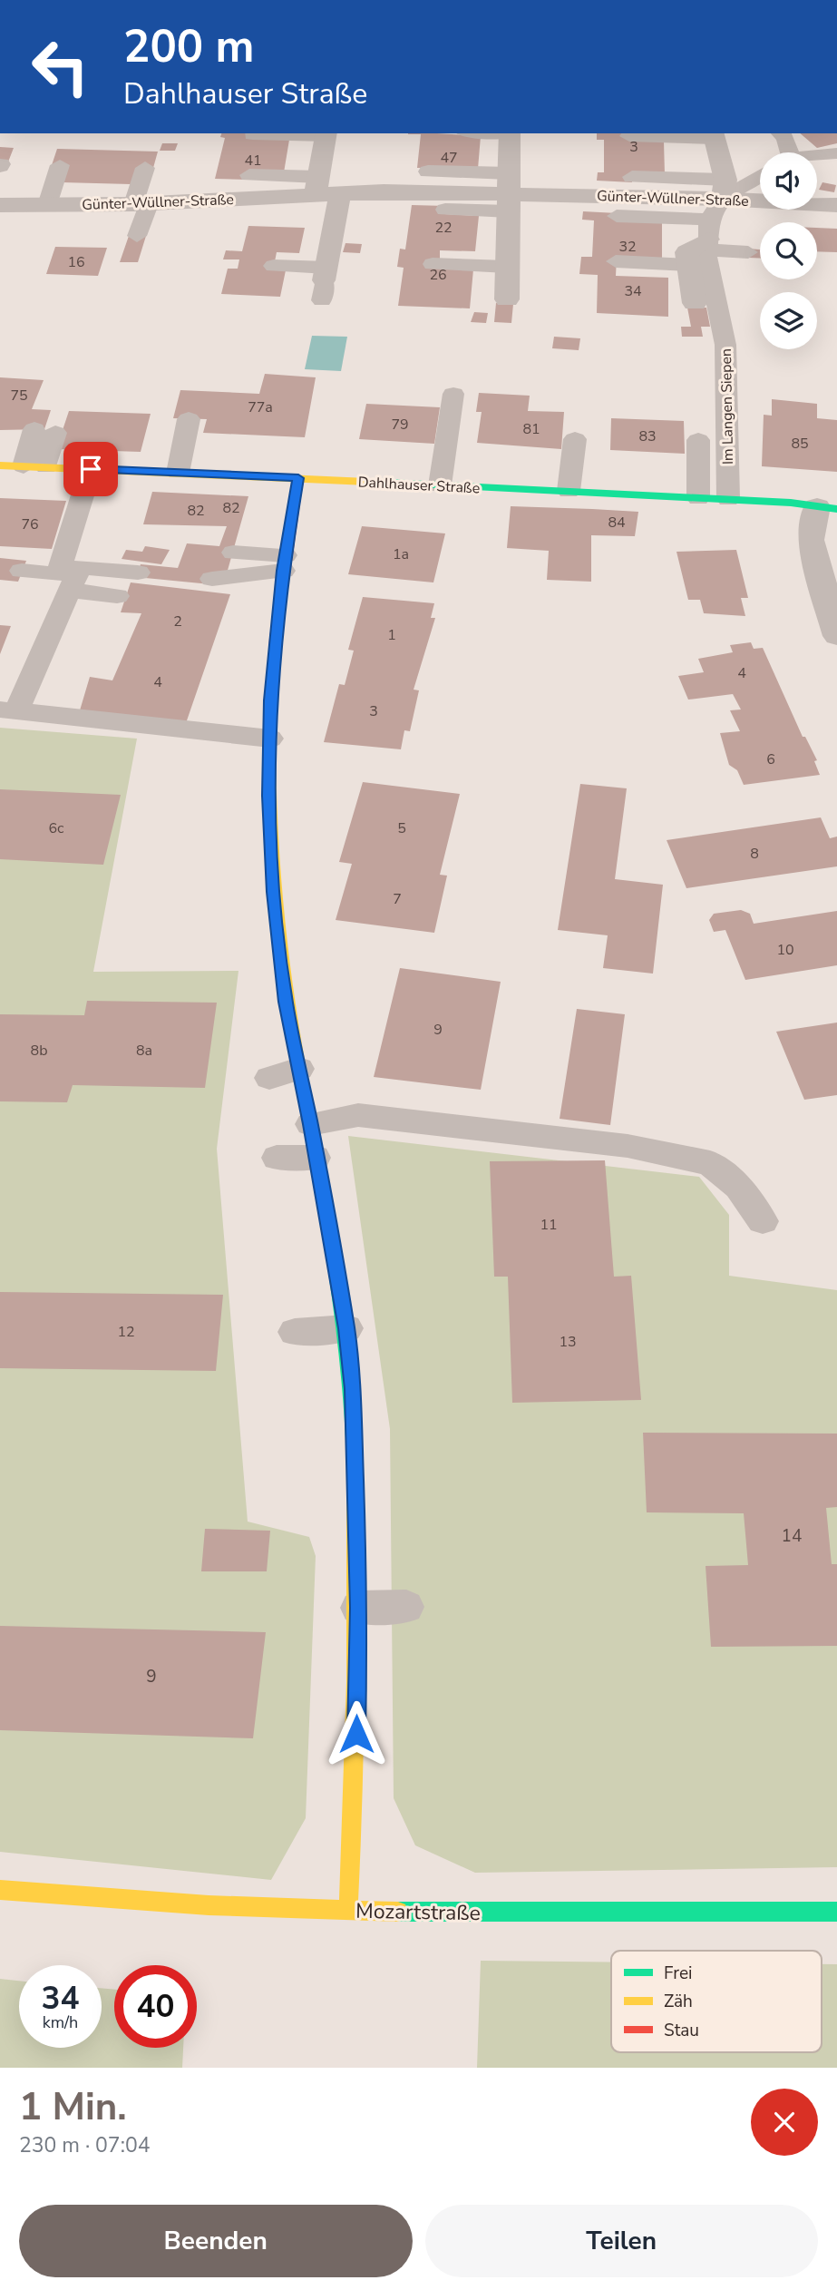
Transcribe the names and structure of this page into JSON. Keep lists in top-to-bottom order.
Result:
{
  "streets": {
    "street": ["Günter-Wüllner-Straße", "Dahlhauser Straße", "Mozartstraße"],
    "lane": ["Im Langen Siepen"]
  },
  "crossings": [
    ["Im Langen Siepen", "Dahlhauser Straße"]
  ],
  "house_numbers": [
    "3",
    "47",
    "41",
    "22",
    "32",
    "16",
    "26",
    "34",
    "75",
    "77a",
    "79",
    "81",
    "83",
    "85",
    "82",
    "82",
    "84",
    "76",
    "1a",
    "2",
    "1",
    "4",
    "4",
    "3",
    "6",
    "6c",
    "5",
    "8",
    "7",
    "10",
    "9",
    "8b",
    "8a",
    "11",
    "12",
    "13",
    "14",
    "9"
  ],
  "legend": ["Frei", "Zäh", "Stau"],
  "page": {
    "turn": ["200 m", "Dahlhauser Straße"],
    "speed": "34 km/h",
    "limit": "40",
    "heading": ["1 Min.", "230 m · 07:04"],
    "buttons": ["Beenden", "Teilen"]
  }
}
